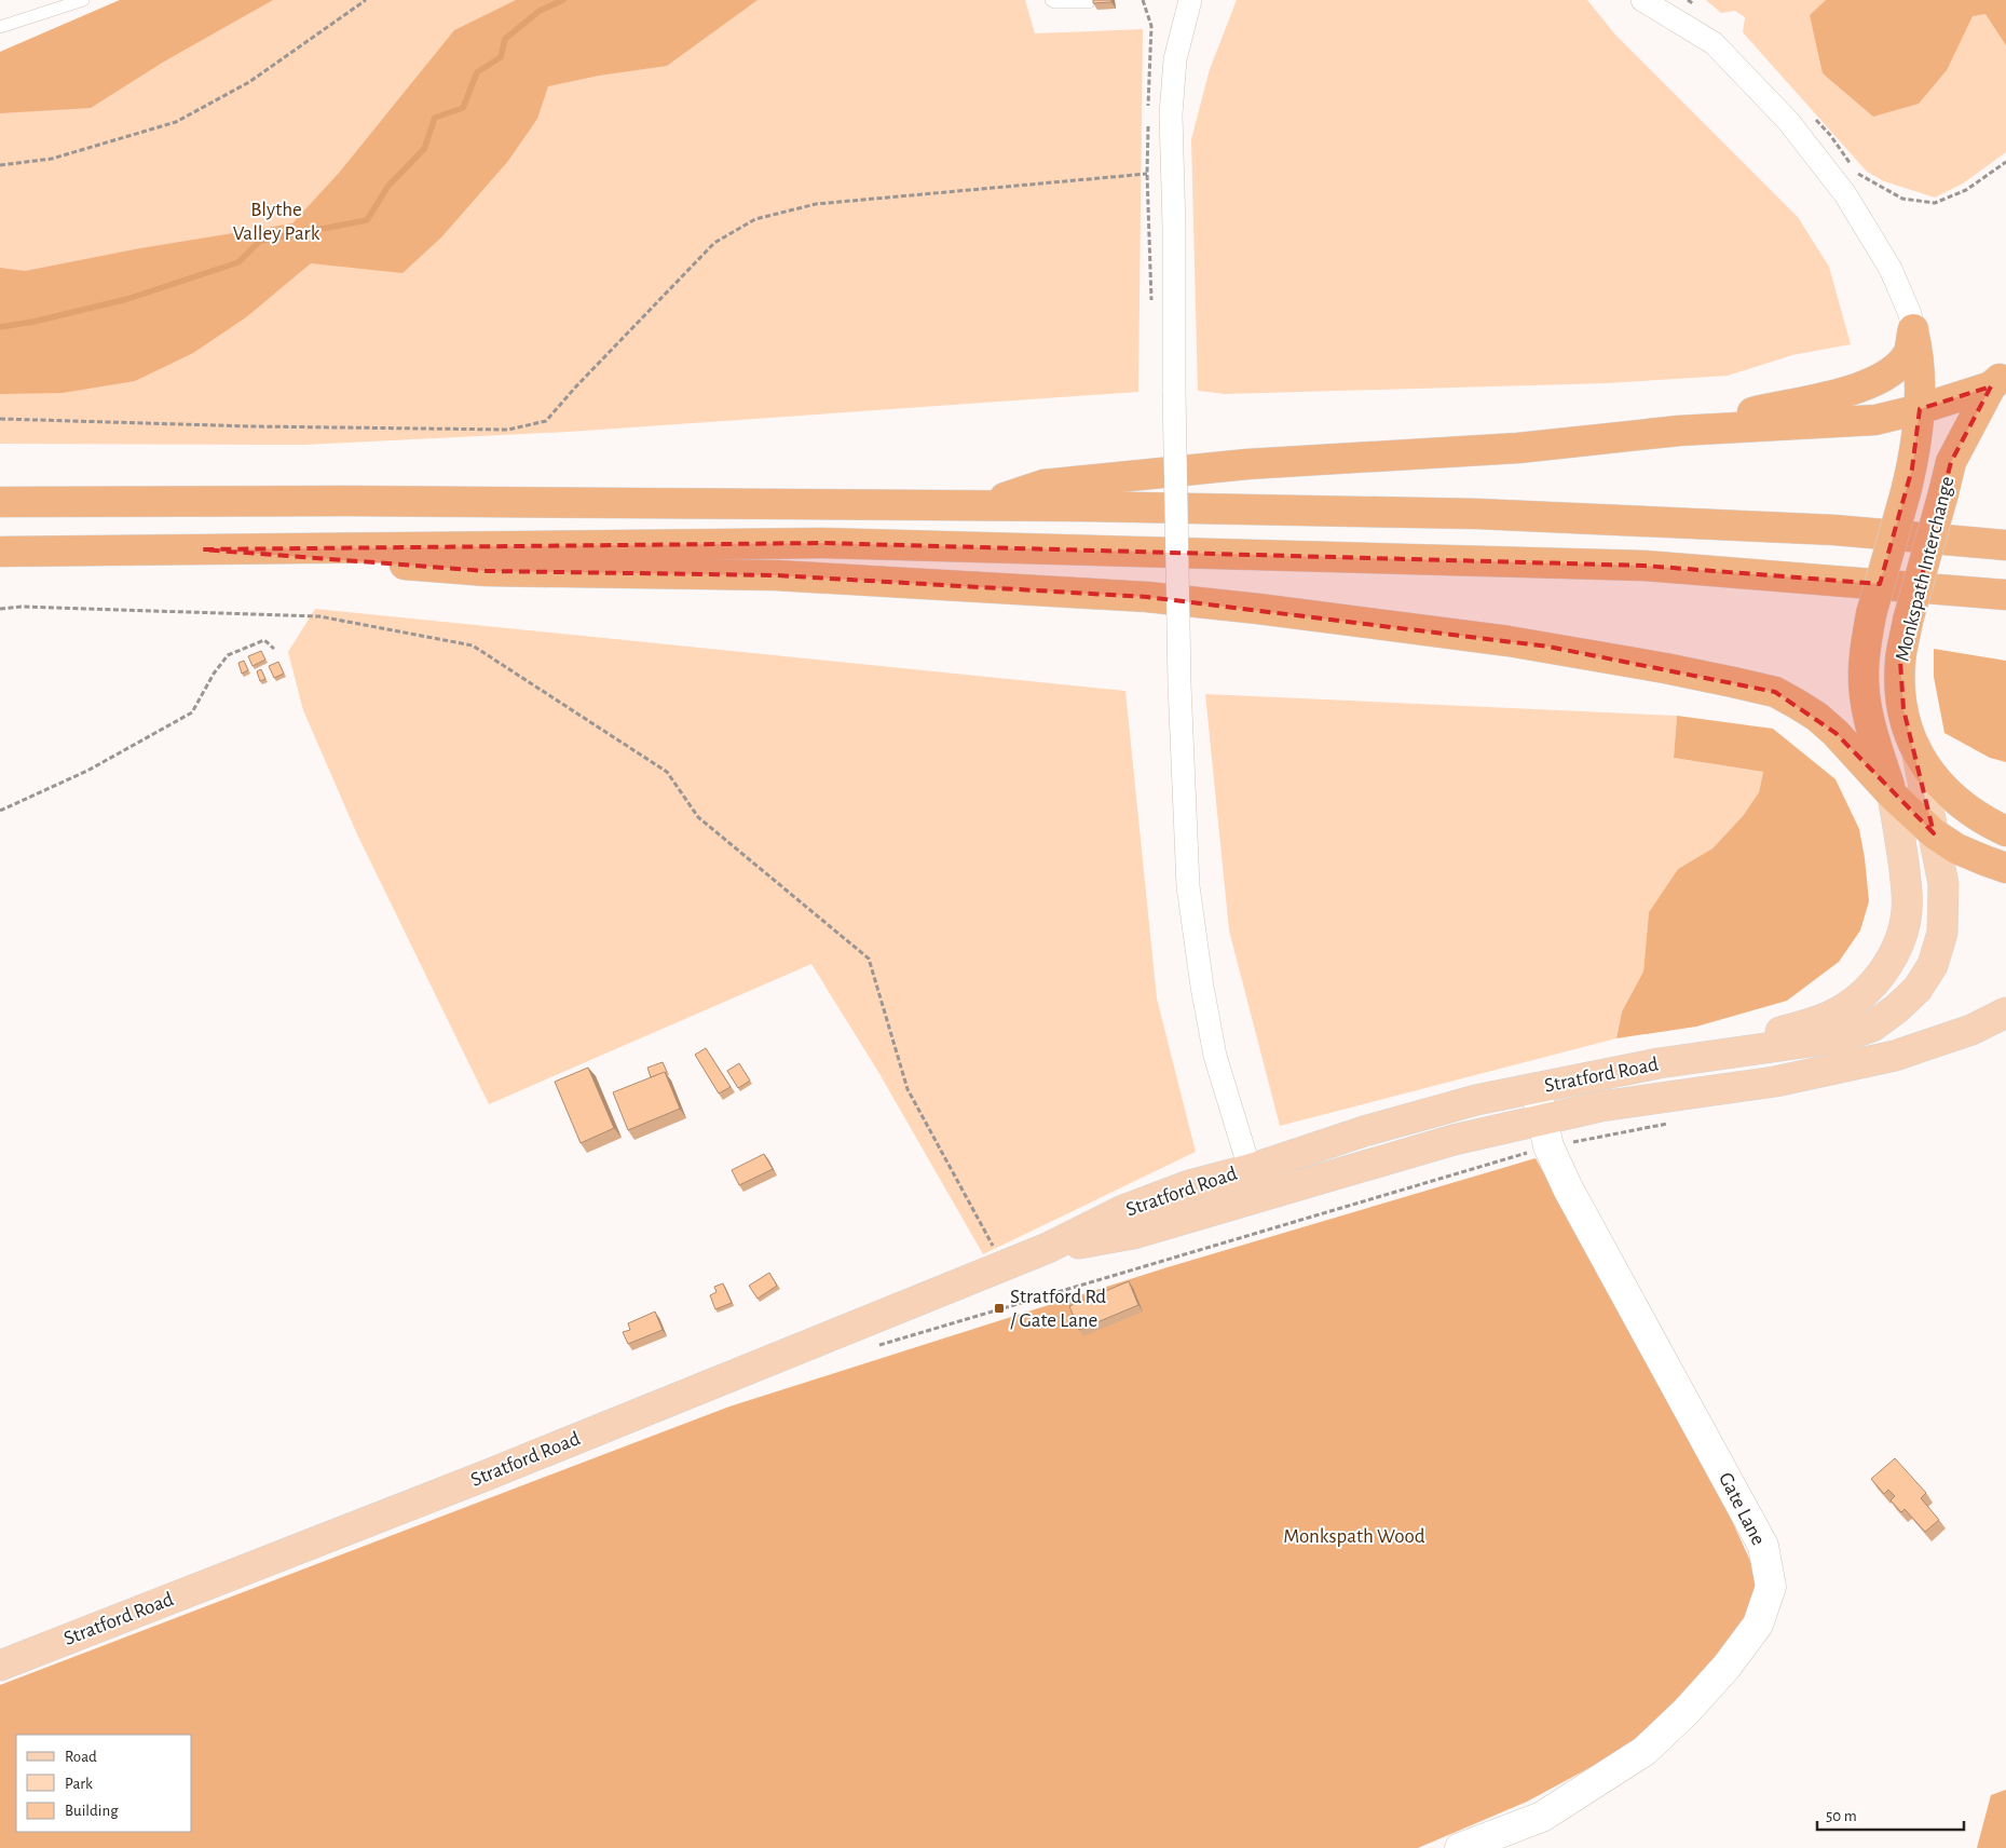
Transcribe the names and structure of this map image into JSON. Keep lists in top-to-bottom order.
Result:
{
  "streets": {
    "highway": ["Monkspath Interchange"],
    "main road": ["Stratford Road"],
    "street": ["Gate Lane"]
  },
  "crossings": [
    ["Monkspath Interchange", "Stratford Road"],
    ["Stratford Road", "Gate Lane"]
  ],
  "parks": ["Blythe Valley Park", "Monkspath Wood"],
  "places": {
    "transit": ["Stratford Rd / Gate Lane"]
  },
  "legend": ["Road", "Park", "Building"],
  "scale_bar": "50 m"
}
